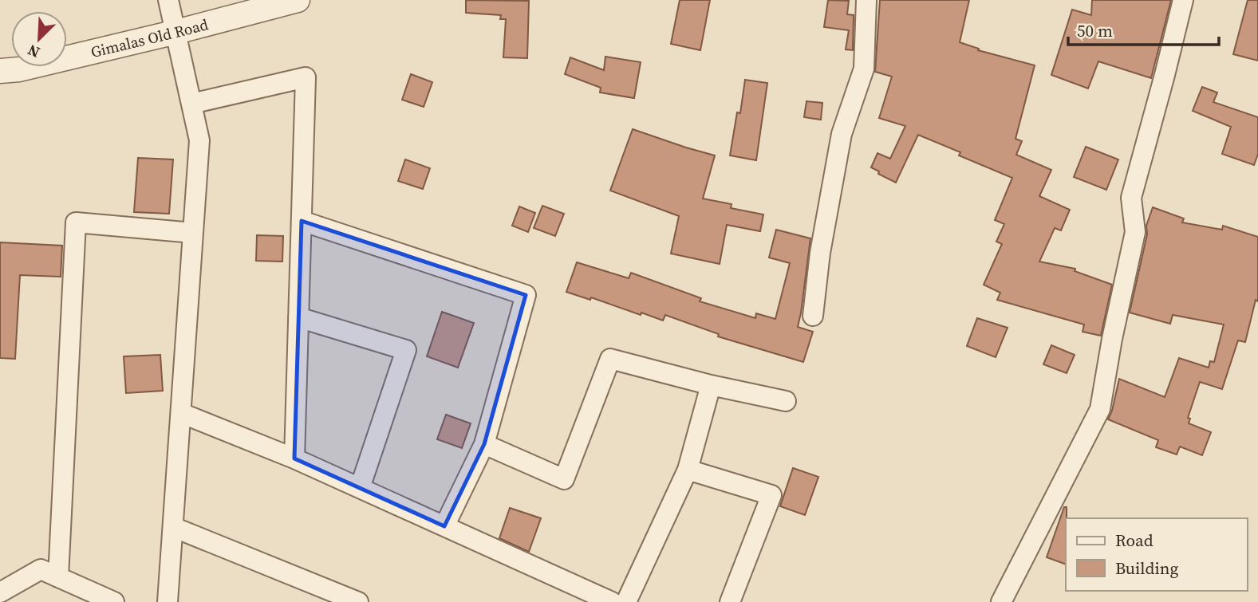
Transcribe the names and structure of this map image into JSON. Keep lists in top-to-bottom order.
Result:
{
  "streets": {
    "street": ["Gimalas Old Road"]
  },
  "legend": ["Road", "Building"],
  "scale_bar": "50 m",
  "north": "bottom left"
}
